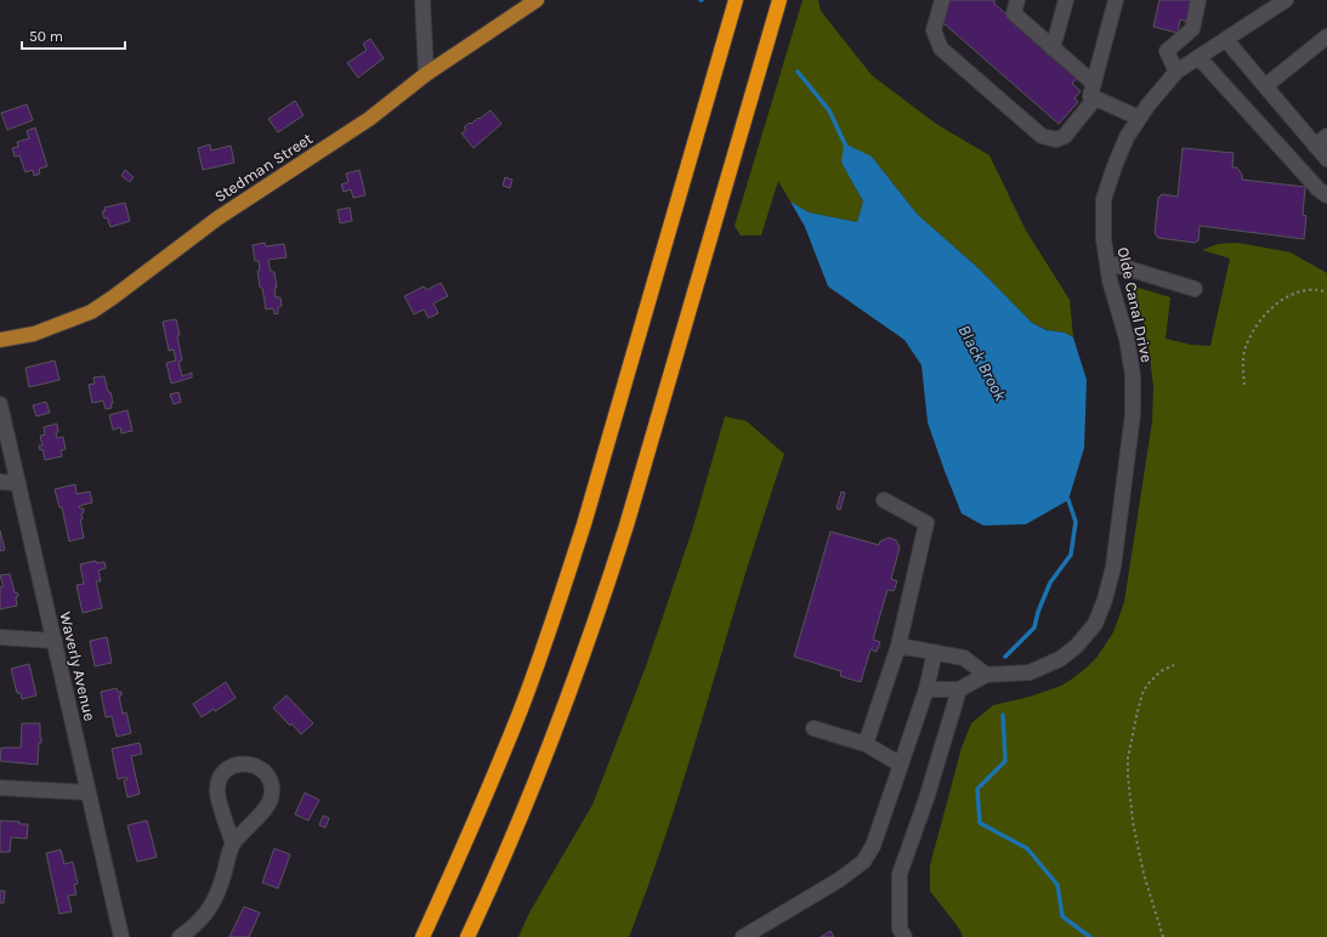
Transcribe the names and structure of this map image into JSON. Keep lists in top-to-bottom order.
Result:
{
  "streets": {
    "main road": ["Stedman Street"],
    "street": ["Olde Canal Drive", "Waverly Avenue"]
  },
  "water": ["Black Brook"],
  "scale_bar": "50 m"
}
